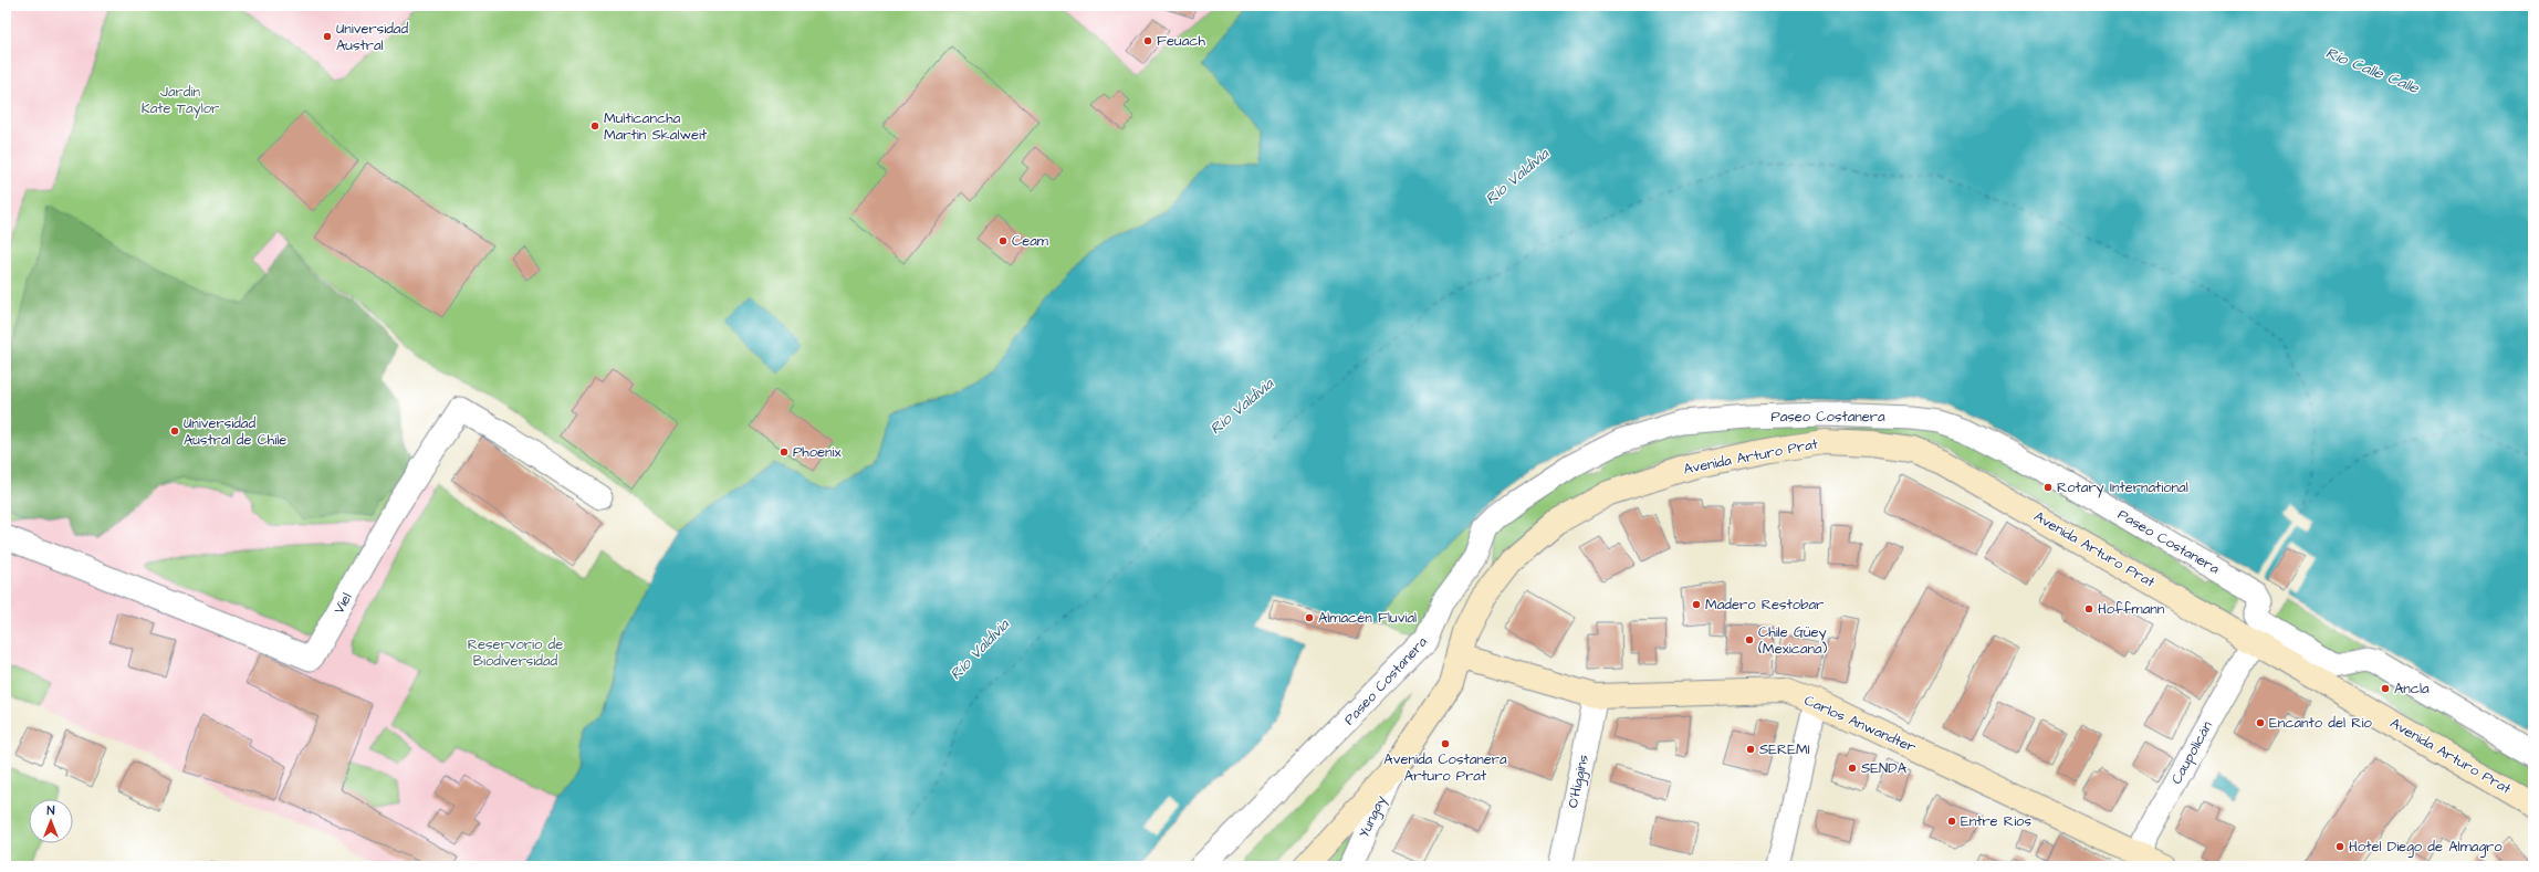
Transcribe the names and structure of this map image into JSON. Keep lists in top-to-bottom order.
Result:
{
  "streets": {
    "main road": ["Avenida Arturo Prat", "Carlos Anwandter"],
    "street": [
      "Paseo Costanera",
      "Viel",
      "Caupolicán",
      "O'Higgins",
      "Yungay"
    ]
  },
  "crossings": [
    ["Avenida Arturo Prat", "Carlos Anwandter"],
    ["Avenida Arturo Prat", "Caupolicán"],
    ["Avenida Arturo Prat", "Yungay"],
    ["Carlos Anwandter", "Caupolicán"],
    ["Carlos Anwandter", "O'Higgins"]
  ],
  "water": ["Río Calle Calle", "Río Valdivia"],
  "parks": ["Jardín Kate Taylor", "Reservorio de Biodiversidad"],
  "places": [
    "Universidad Austral",
    "Feuach",
    "Multicancha Martin Skalweit",
    "Ceam",
    "Universidad Austral de Chile",
    "Phoenix",
    "Rotary International",
    "Madero Restobar",
    "Hoffmann",
    "Almacén Fluvial",
    "Chile Güey (Mexicana)",
    "Ancla",
    "Encanto del Río",
    "Avenida Costanera Arturo Prat",
    "SEREMI",
    "SENDA",
    "Entre Ríos",
    "Hotel Diego de Almagro"
  ],
  "north": "top"
}
